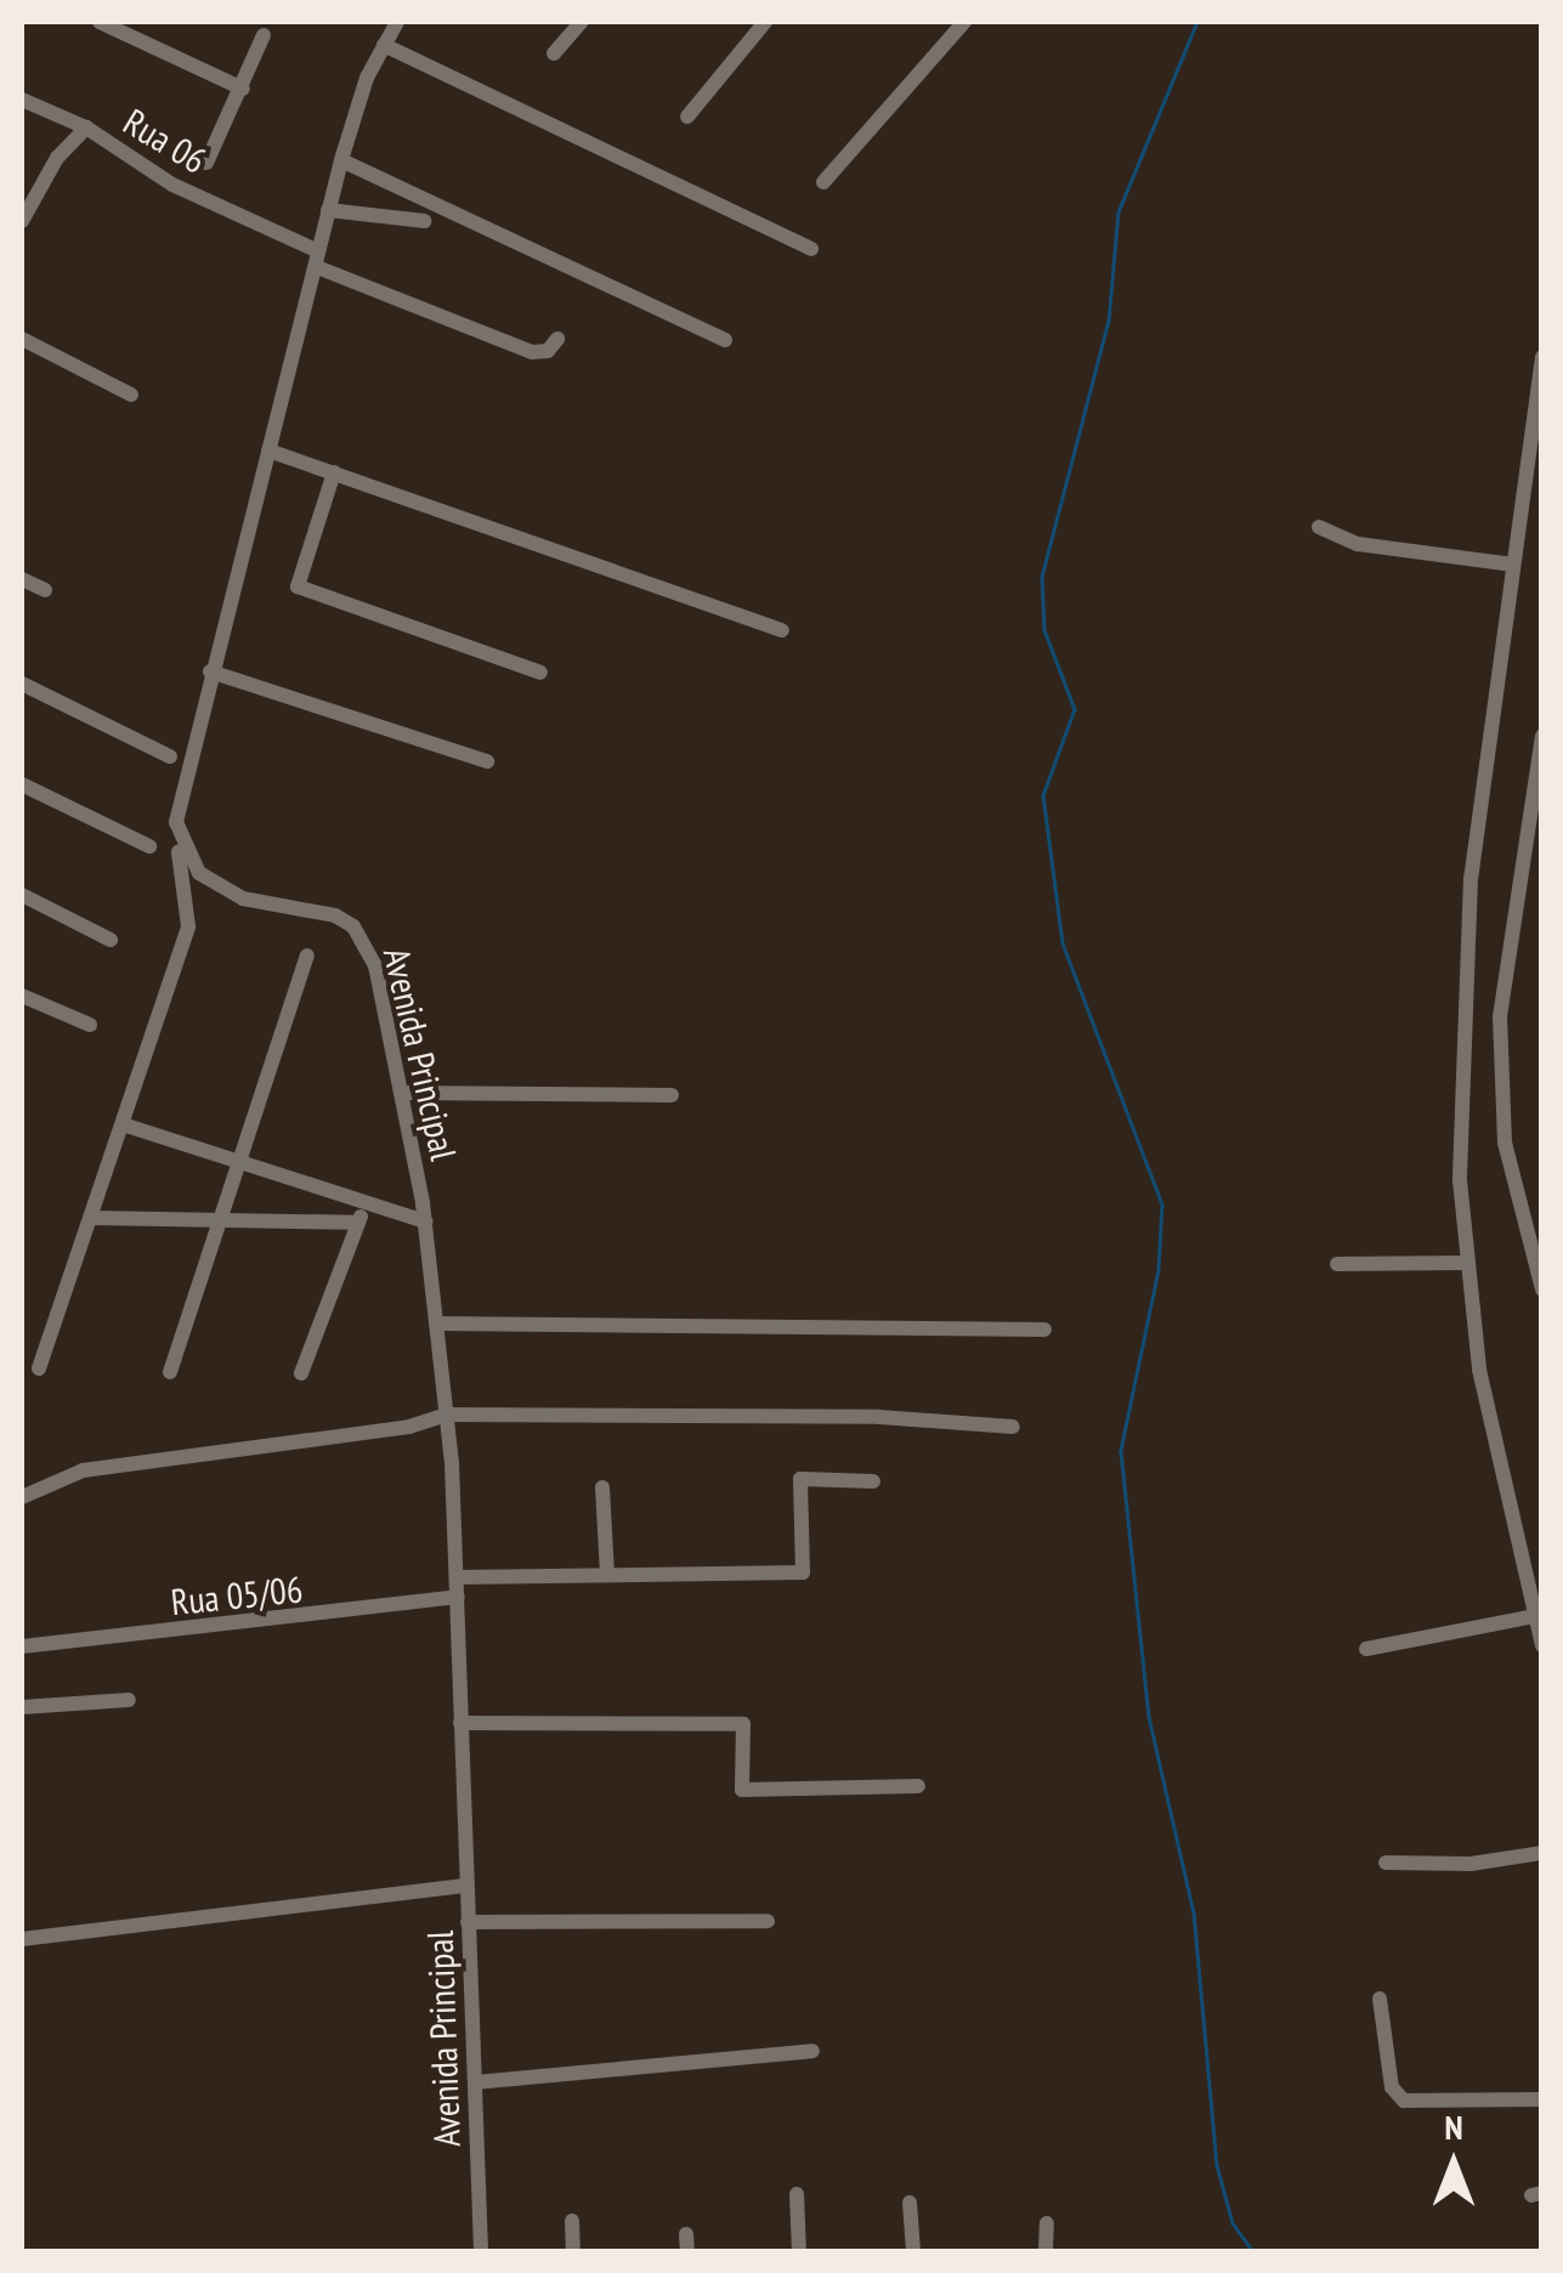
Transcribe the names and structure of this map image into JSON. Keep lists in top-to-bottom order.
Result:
{
  "streets": {
    "street": ["Rua 06", "Avenida Principal", "Rua 05/06"]
  },
  "crossings": [
    ["Avenida Principal", "Rua 05/06"]
  ],
  "north": "top"
}
